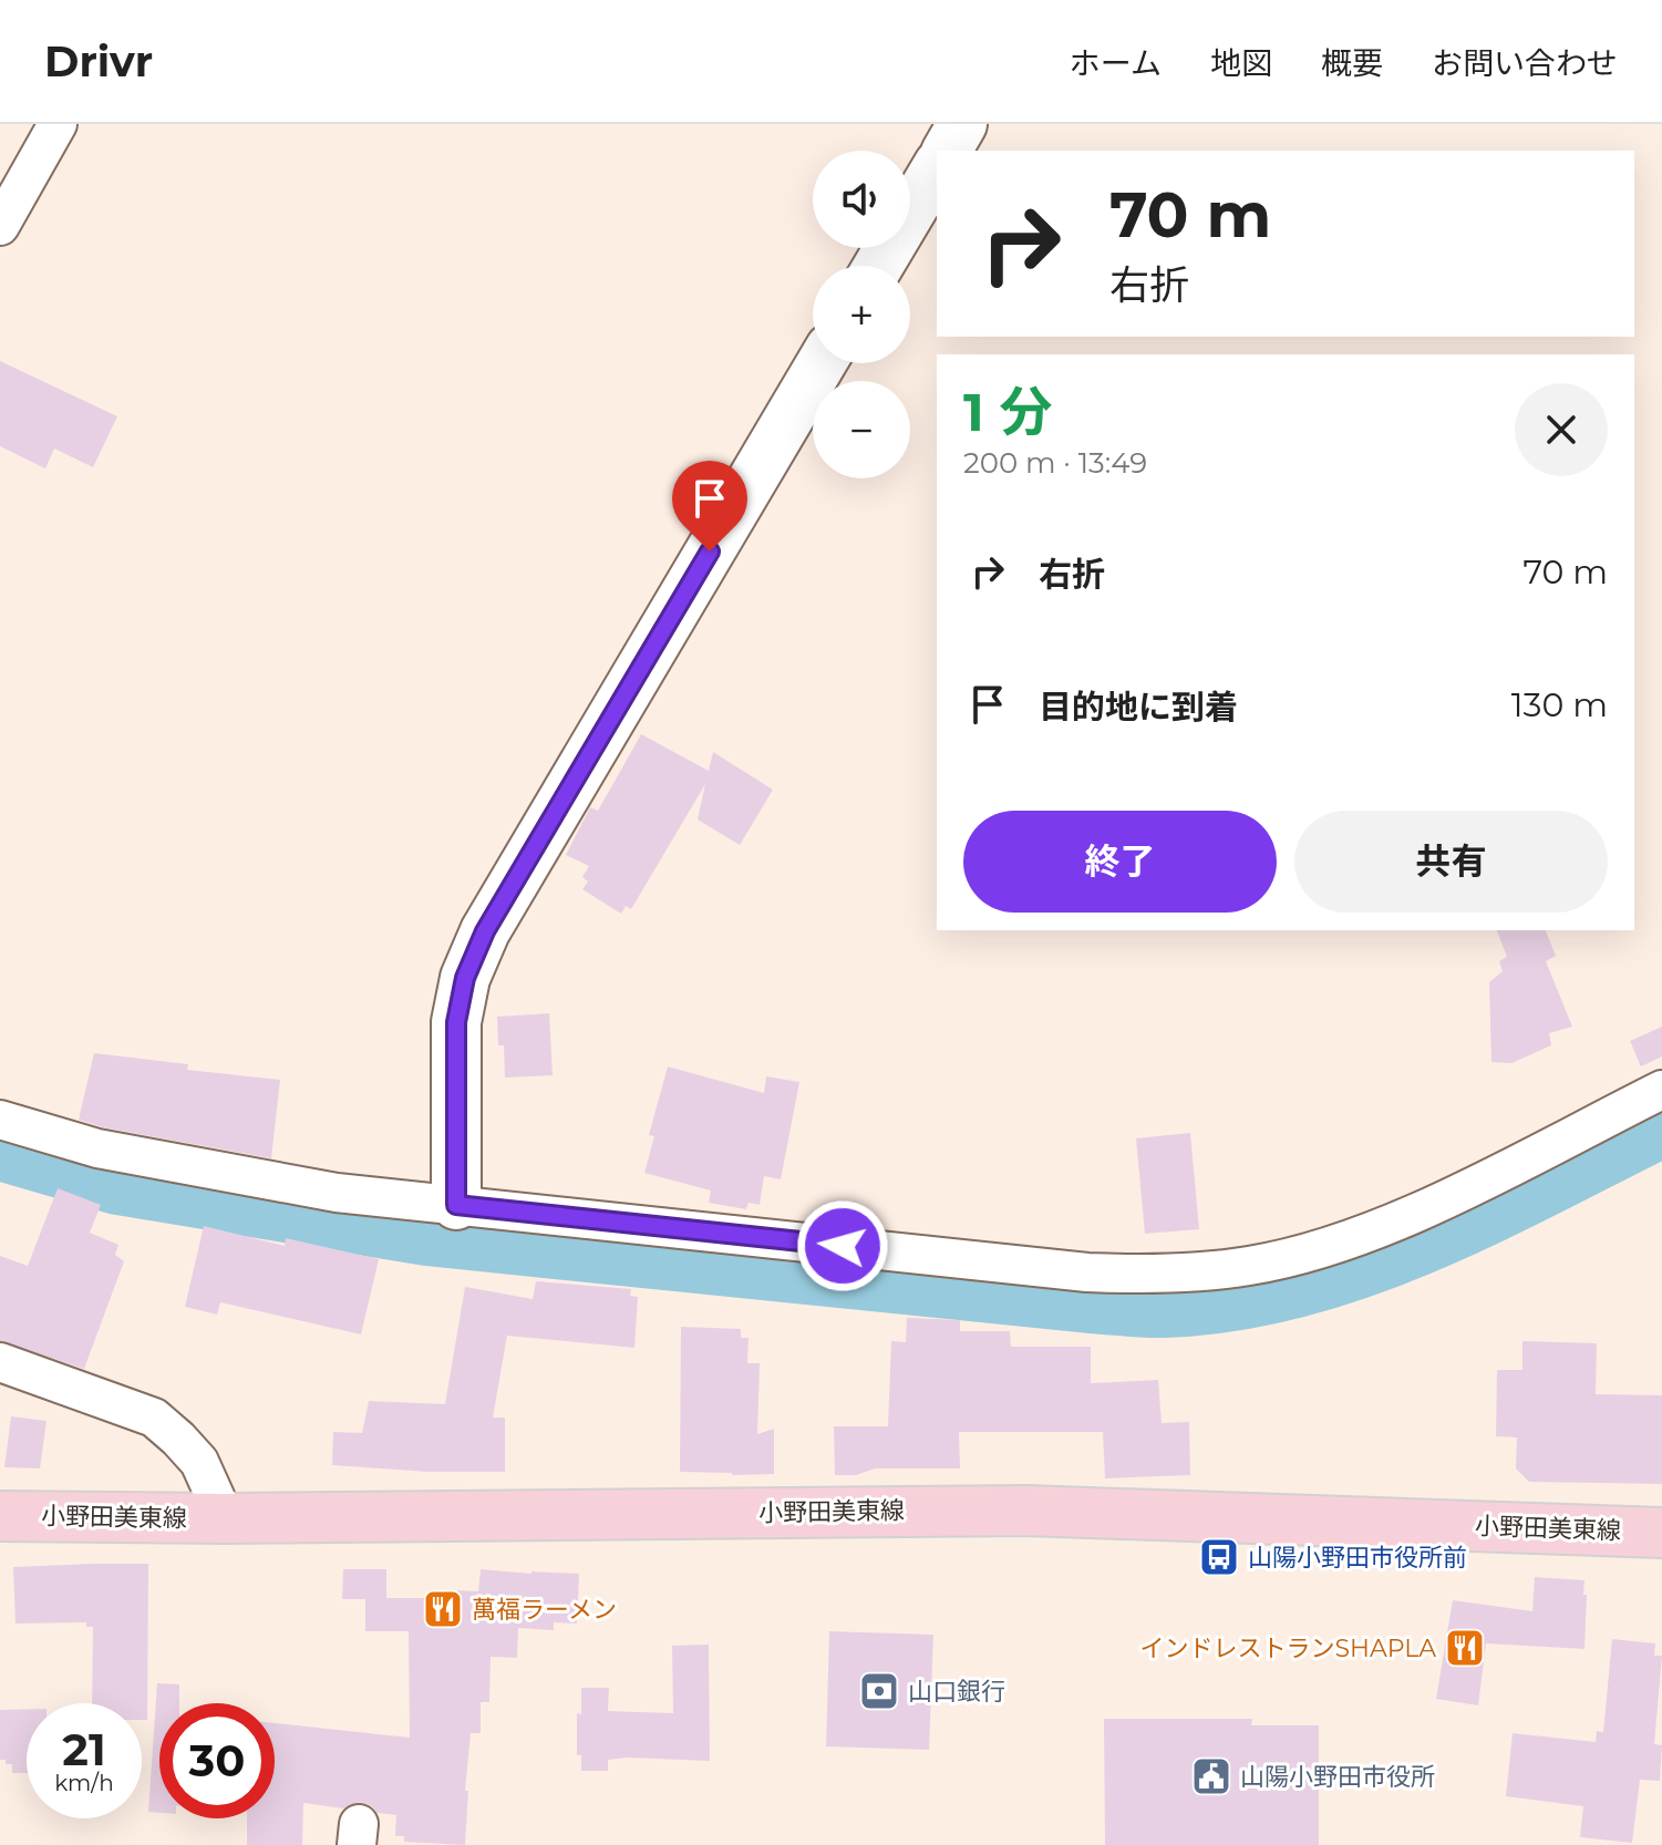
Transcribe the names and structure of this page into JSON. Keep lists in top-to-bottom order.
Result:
{
  "streets": {
    "main road": ["小野田美東線"]
  },
  "places": {
    "bus stop": ["山陽小野田市役所前"],
    "restaurant": ["萬福ラーメン", "インドレストランSHAPLA"],
    "bank": ["山口銀行"],
    "public building": ["山陽小野田市役所"]
  },
  "page": {
    "header": "Drivr",
    "nav": [
      "ホーム",
      "地図",
      "概要",
      "お問い合わせ"
    ],
    "map_buttons": ["+", "−"],
    "turn": ["70 m", "右折"],
    "heading": ["1 分", "200 m · 13:49"],
    "list": [
      {
        "name": "右折",
        "value": "70 m"
      },
      {
        "name": "目的地に到着",
        "value": "130 m"
      }
    ],
    "buttons": ["終了", "共有"],
    "speed": "21 km/h",
    "limit": "30"
  }
}
